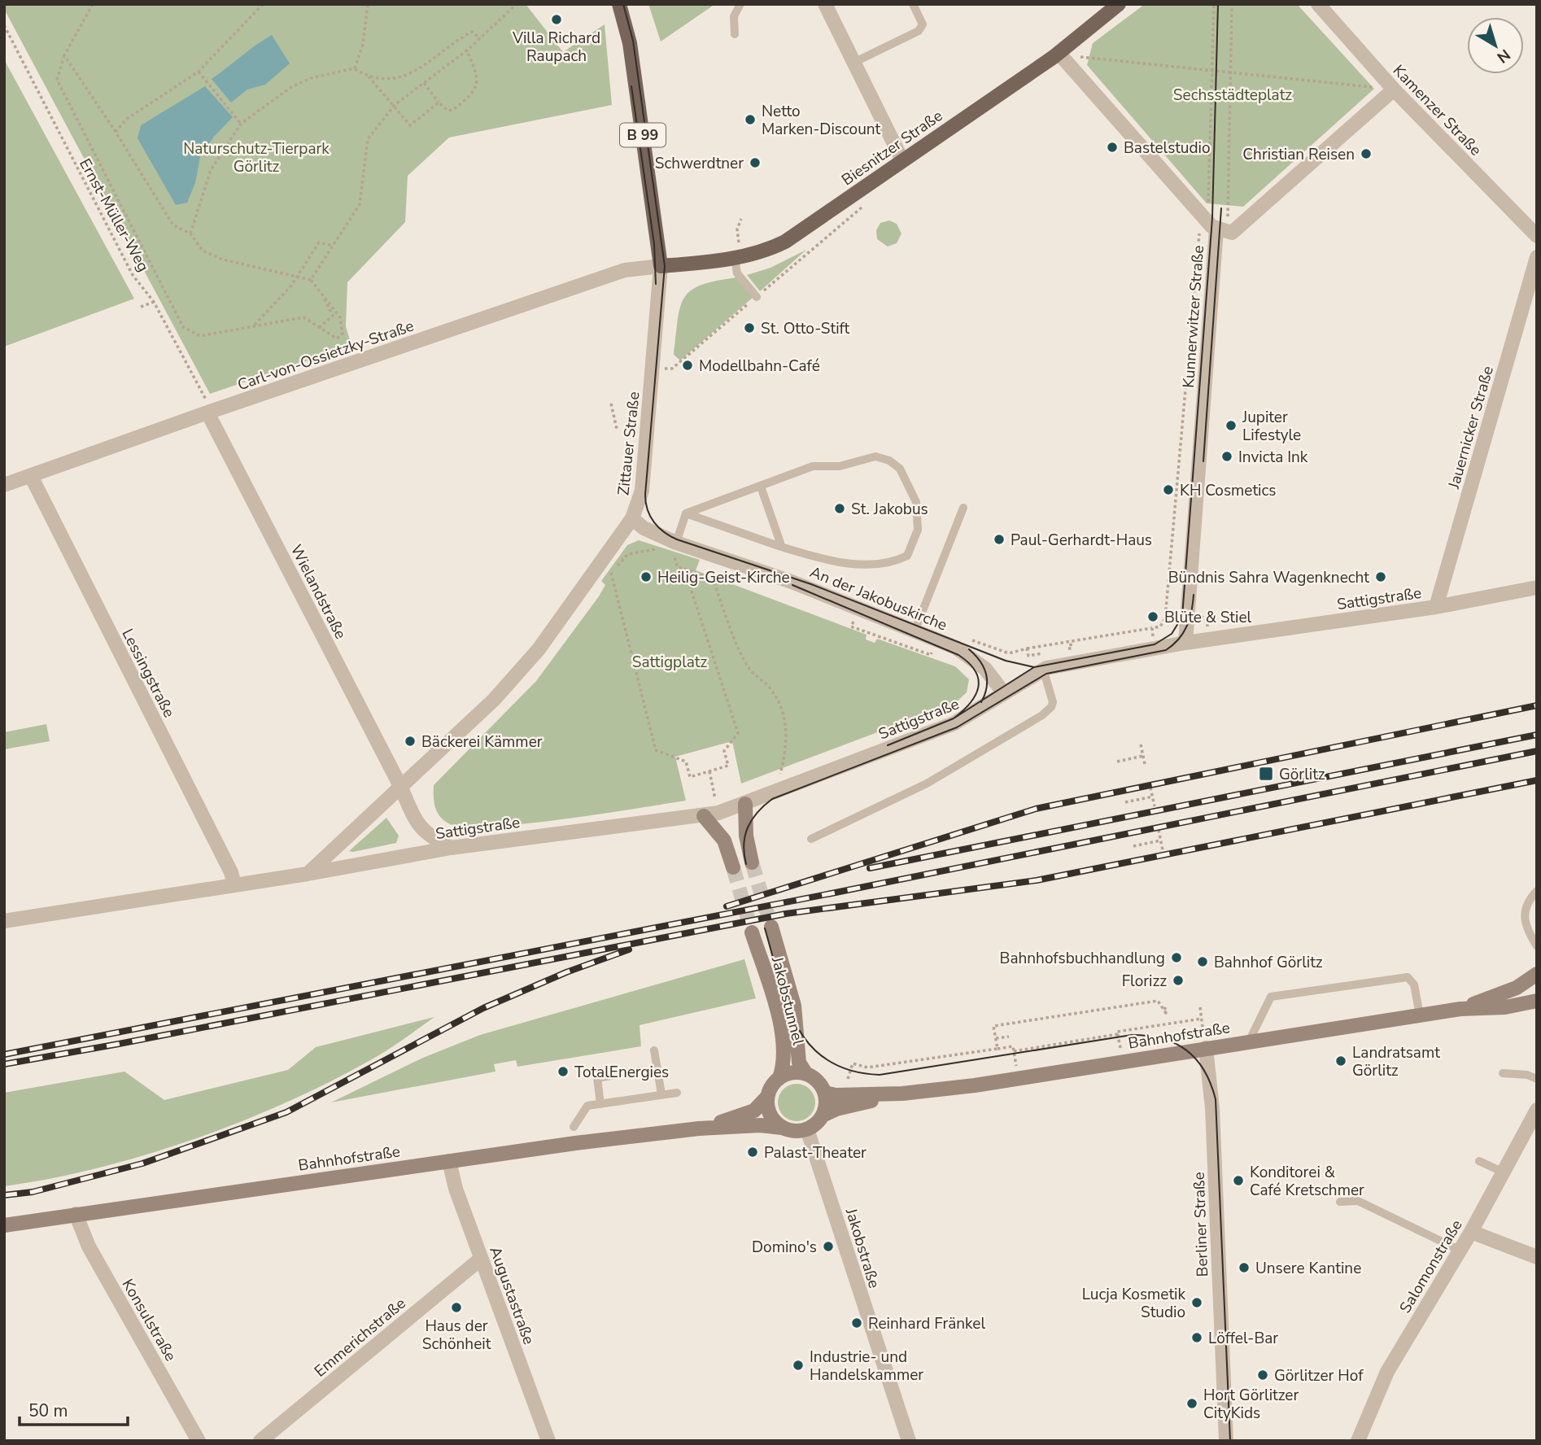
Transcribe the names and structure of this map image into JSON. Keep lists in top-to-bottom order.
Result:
{
  "streets": {
    "main road": [
      "B 99",
      "Biesnitzer Straße",
      "Zittauer Straße",
      "Jakobstunnel",
      "Bahnhofstraße"
    ],
    "street": [
      "Kamenzer Straße",
      "Kunnerwitzer Straße",
      "Carl-von-Ossietzky-Straße",
      "Jauernicker Straße",
      "Wielandstraße",
      "An der Jakobuskirche",
      "Sattigstraße",
      "Lessingstraße",
      "Berliner Straße",
      "Jakobstraße",
      "Salomonstraße",
      "Augustastraße",
      "Konsulstraße",
      "Emmerichstraße"
    ],
    "path": ["Ernst-Müller-Weg"]
  },
  "crossings": [
    ["Biesnitzer Straße", "Carl-von-Ossietzky-Straße"],
    ["Biesnitzer Straße", "Zittauer Straße"],
    ["Ernst-Müller-Weg", "Carl-von-Ossietzky-Straße"],
    ["Ernst-Müller-Weg", "Wielandstraße"],
    ["Kunnerwitzer Straße", "Sattigstraße"],
    ["Carl-von-Ossietzky-Straße", "Zittauer Straße"],
    ["Carl-von-Ossietzky-Straße", "Wielandstraße"],
    ["Carl-von-Ossietzky-Straße", "Lessingstraße"],
    ["Jauernicker Straße", "Sattigstraße"],
    ["Zittauer Straße", "Wielandstraße"],
    ["Zittauer Straße", "An der Jakobuskirche"],
    ["An der Jakobuskirche", "Sattigstraße"],
    ["Sattigstraße", "Lessingstraße"],
    ["Jakobstunnel", "Bahnhofstraße"],
    ["Jakobstunnel", "Jakobstraße"],
    ["Bahnhofstraße", "Berliner Straße"],
    ["Bahnhofstraße", "Jakobstraße"],
    ["Bahnhofstraße", "Augustastraße"],
    ["Bahnhofstraße", "Konsulstraße"],
    ["Augustastraße", "Emmerichstraße"]
  ],
  "parks": ["Sechsstädteplatz", "Naturschutz-Tierpark Görlitz", "Sattigplatz"],
  "places": {
    "other": [
      "Villa Richard Raupach",
      "Netto Marken-Discount",
      "Bastelstudio",
      "Christian Reisen",
      "Schwerdtner",
      "St. Otto-Stift",
      "Modellbahn-Café",
      "Jupiter Lifestyle",
      "Invicta Ink",
      "KH Cosmetics",
      "St. Jakobus",
      "Paul-Gerhardt-Haus",
      "Heilig-Geist-Kirche",
      "Bündnis Sahra Wagenknecht",
      "Blüte & Stiel",
      "Bäckerei Kämmer",
      "Bahnhofsbuchhandlung",
      "Bahnhof Görlitz",
      "Florizz",
      "Landratsamt Görlitz",
      "TotalEnergies",
      "Palast-Theater",
      "Konditorei & Café Kretschmer",
      "Domino's",
      "Unsere Kantine",
      "Lucja Kosmetik Studio",
      "Haus der Schönheit",
      "Reinhard Fränkel",
      "Löffel-Bar",
      "Industrie- und Handelskammer",
      "Görlitzer Hof",
      "Hort Görlitzer CityKids"
    ],
    "transit": ["Görlitz"]
  },
  "scale_bar": "50 m",
  "north": "bottom right"
}
